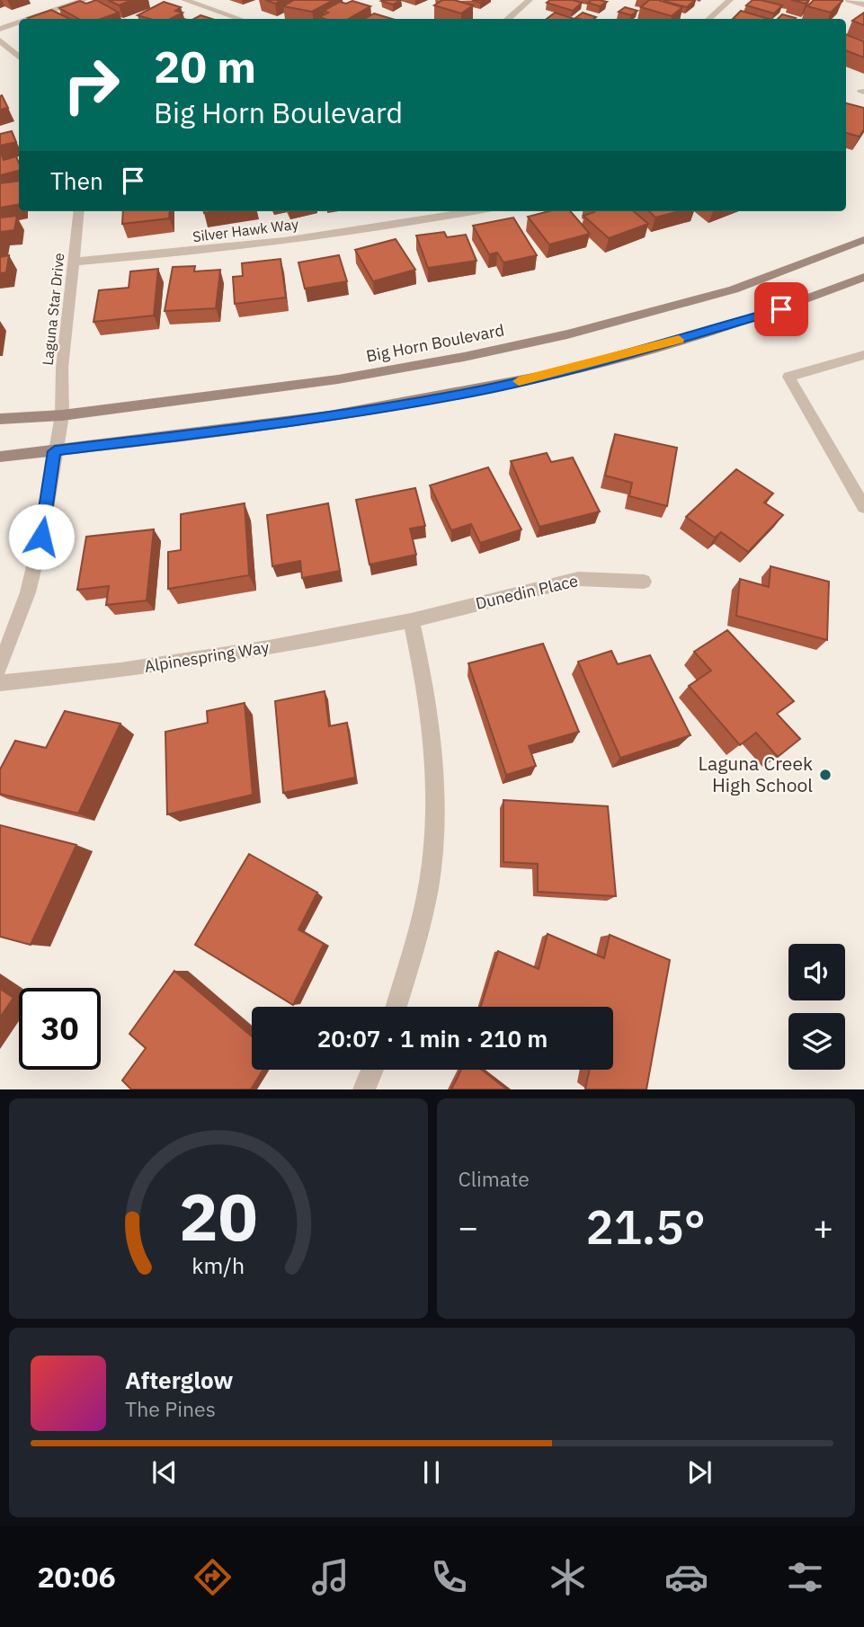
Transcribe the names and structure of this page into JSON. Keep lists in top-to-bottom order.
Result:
{
  "streets": {
    "main road": ["Big Horn Boulevard"],
    "street": [
      "Silver Hawk Way",
      "Laguna Star Drive",
      "Dunedin Place",
      "Alpinespring Way"
    ]
  },
  "crossings": [
    ["Silver Hawk Way", "Laguna Star Drive"],
    ["Laguna Star Drive", "Big Horn Boulevard"],
    ["Dunedin Place", "Alpinespring Way"]
  ],
  "places": ["Laguna Creek High School"],
  "page": {
    "turn": ["20 m", "Big Horn Boulevard"],
    "then": "Then",
    "limit": "30",
    "trip": "20:07 · 1 min · 210 m",
    "tile": "Climate",
    "heat": ["−", "21.5°", "+"],
    "song": ["Afterglow", "The Pines"],
    "tabs": "20:06",
    "gauge": ["20", "km/h"]
  }
}
